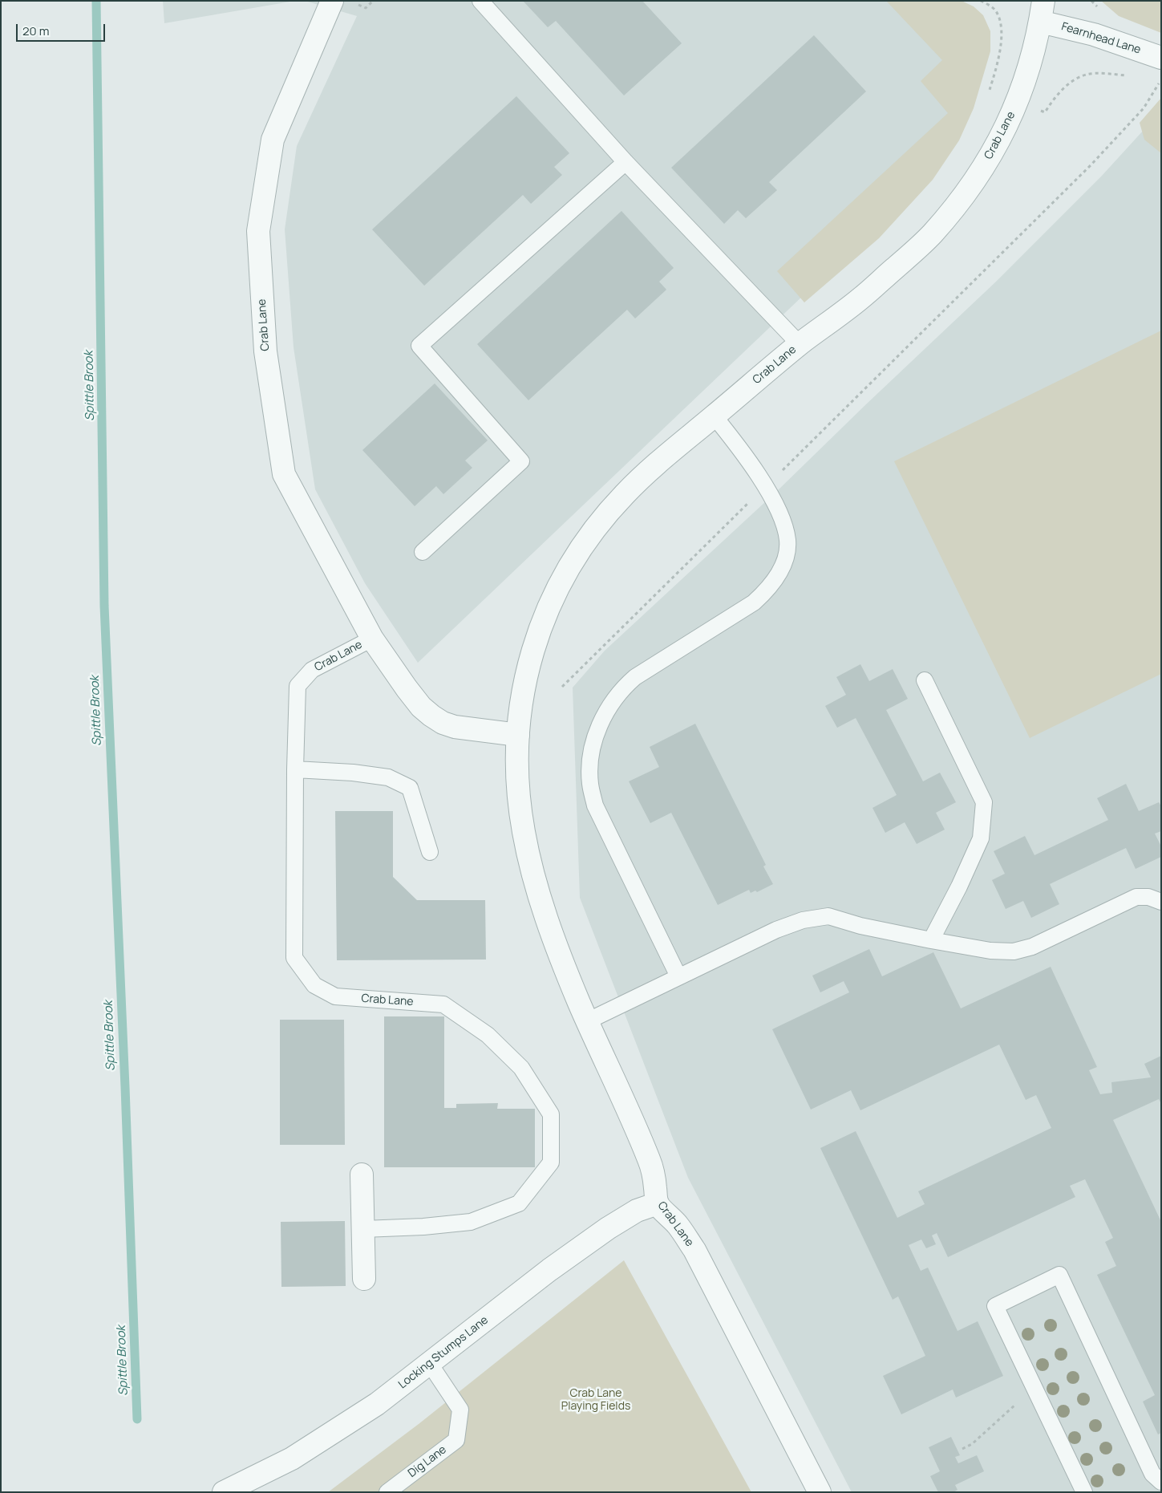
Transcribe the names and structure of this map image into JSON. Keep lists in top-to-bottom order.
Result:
{
  "streets": {
    "street": ["Fearnhead Lane", "Crab Lane", "Locking Stumps Lane"],
    "lane": ["Dig Lane"]
  },
  "crossings": [
    ["Fearnhead Lane", "Crab Lane"],
    ["Crab Lane", "Locking Stumps Lane"],
    ["Locking Stumps Lane", "Dig Lane"]
  ],
  "water": ["Spittle Brook"],
  "parks": ["Crab Lane Playing Fields"],
  "scale_bar": "20 m"
}
